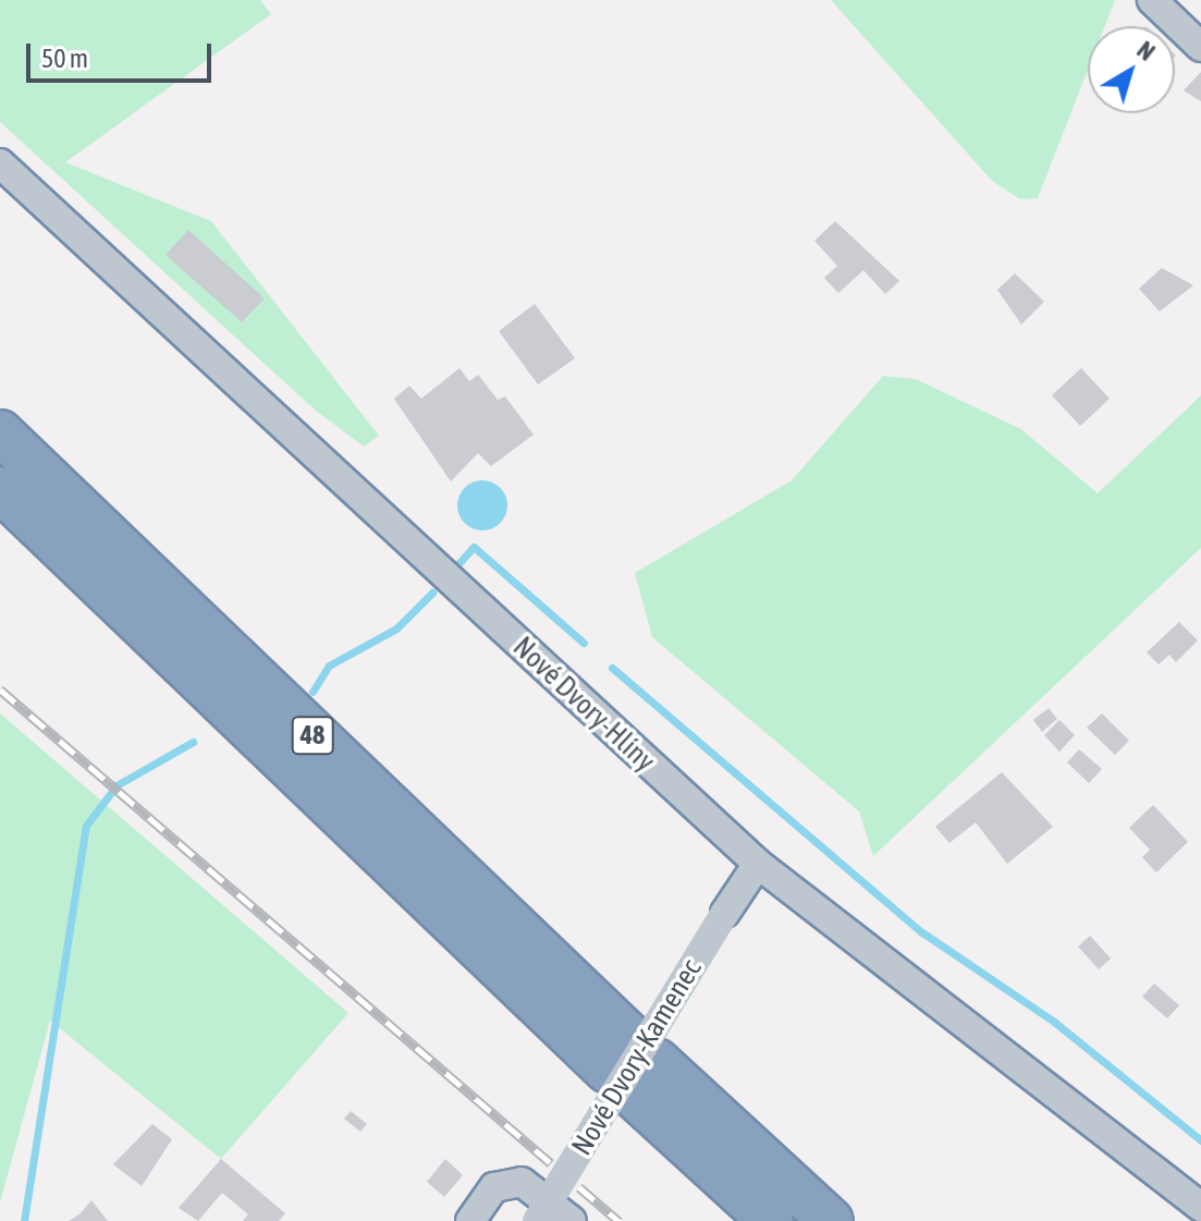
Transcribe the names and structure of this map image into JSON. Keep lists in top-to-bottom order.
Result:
{
  "streets": {
    "highway": ["48"],
    "street": ["Nové Dvory-Hlíny", "Nové Dvory-Kamenec"]
  },
  "crossings": [
    ["Nové Dvory-Hlíny", "Nové Dvory-Kamenec"]
  ],
  "scale_bar": "50 m",
  "north": "top right"
}
